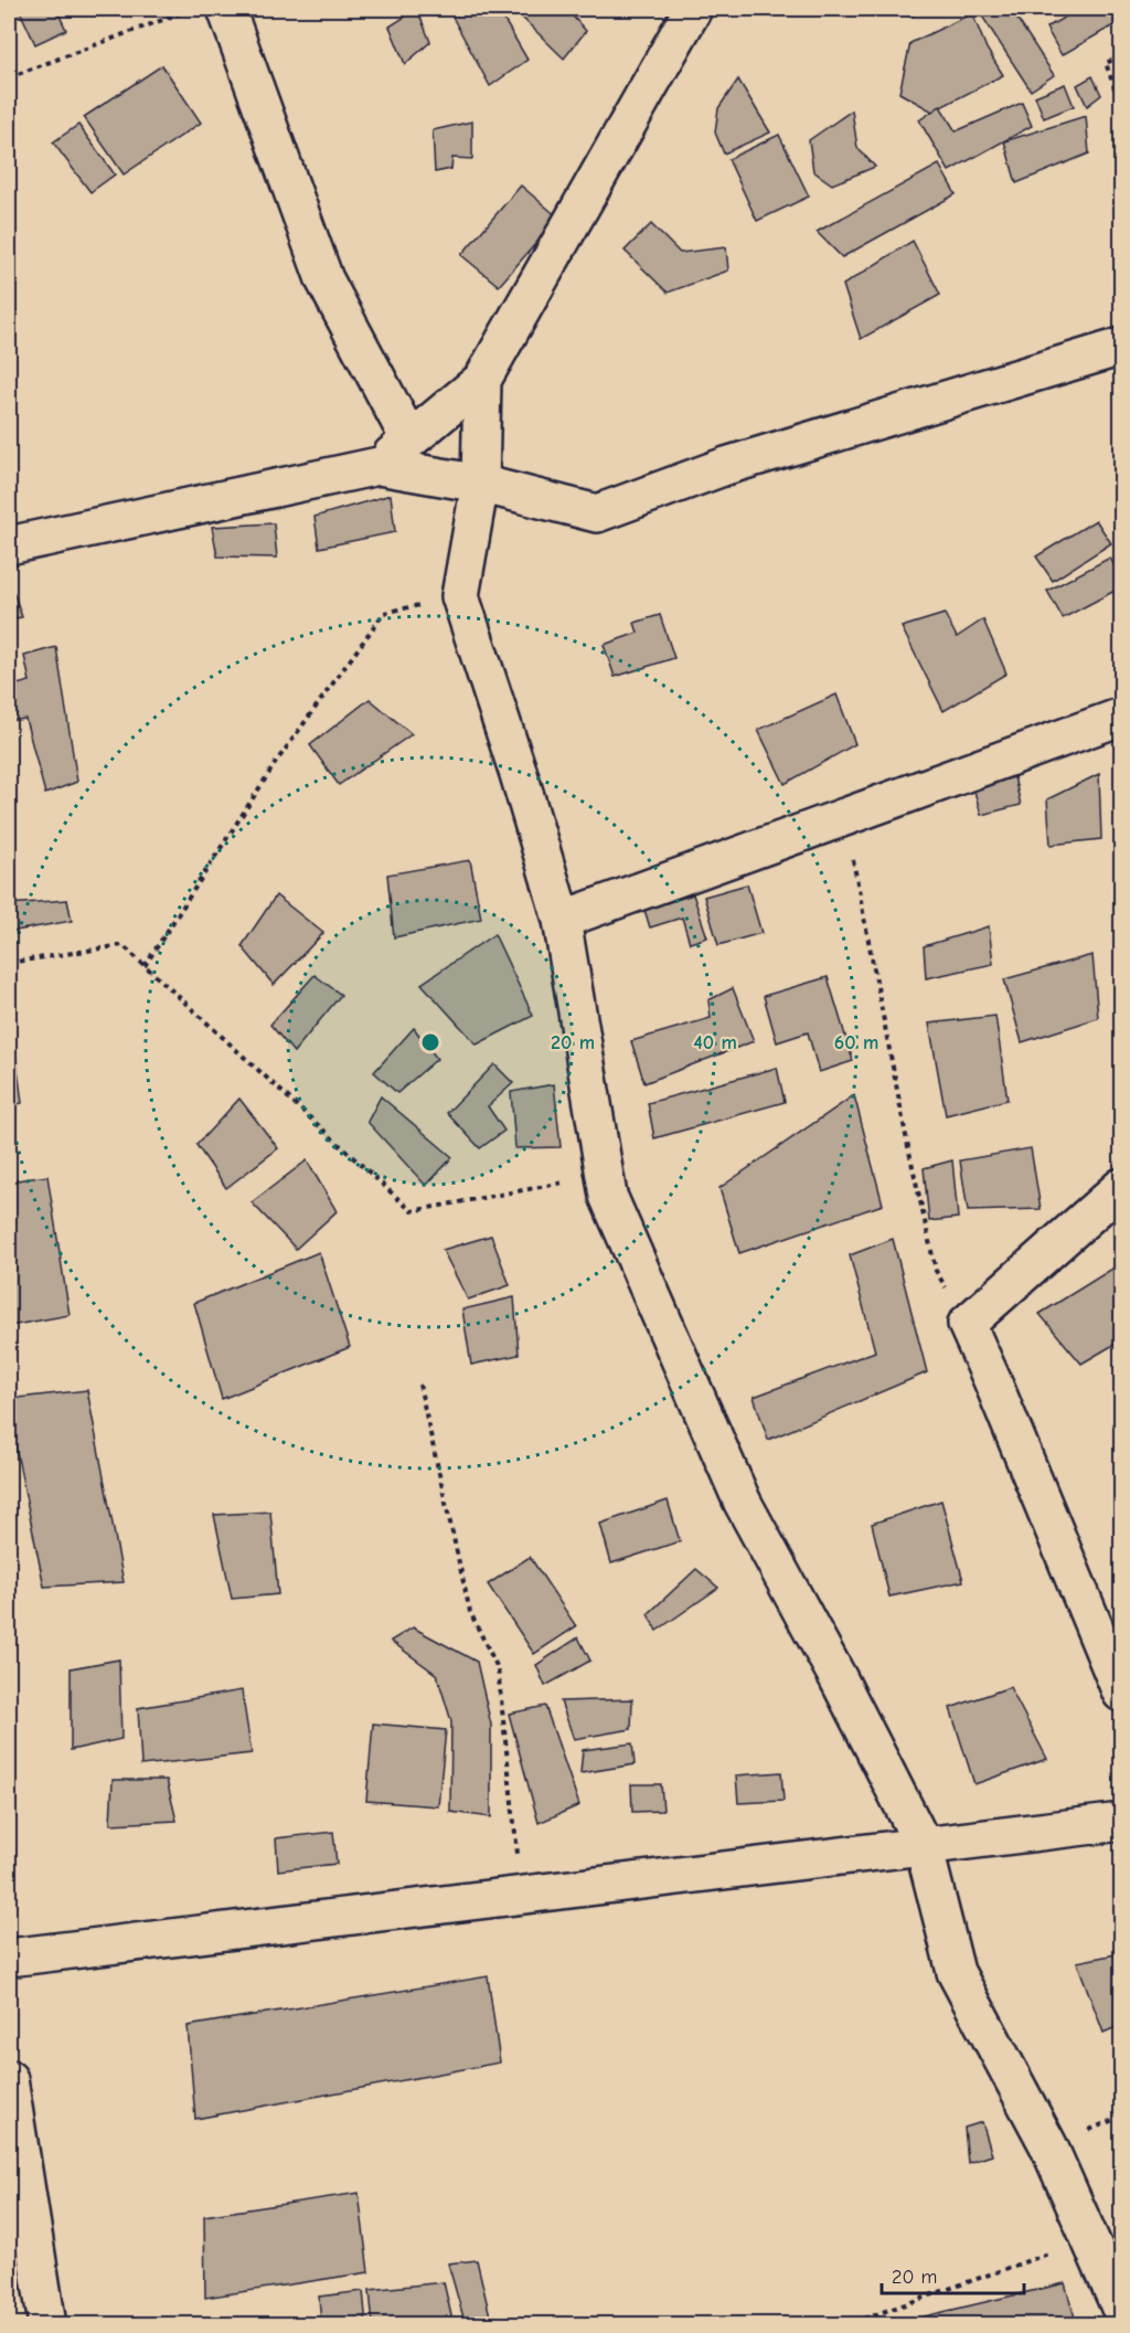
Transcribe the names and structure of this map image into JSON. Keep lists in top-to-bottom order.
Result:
{
  "scale_bar": "20 m",
  "rings": ["20 m", "40 m", "60 m"]
}
